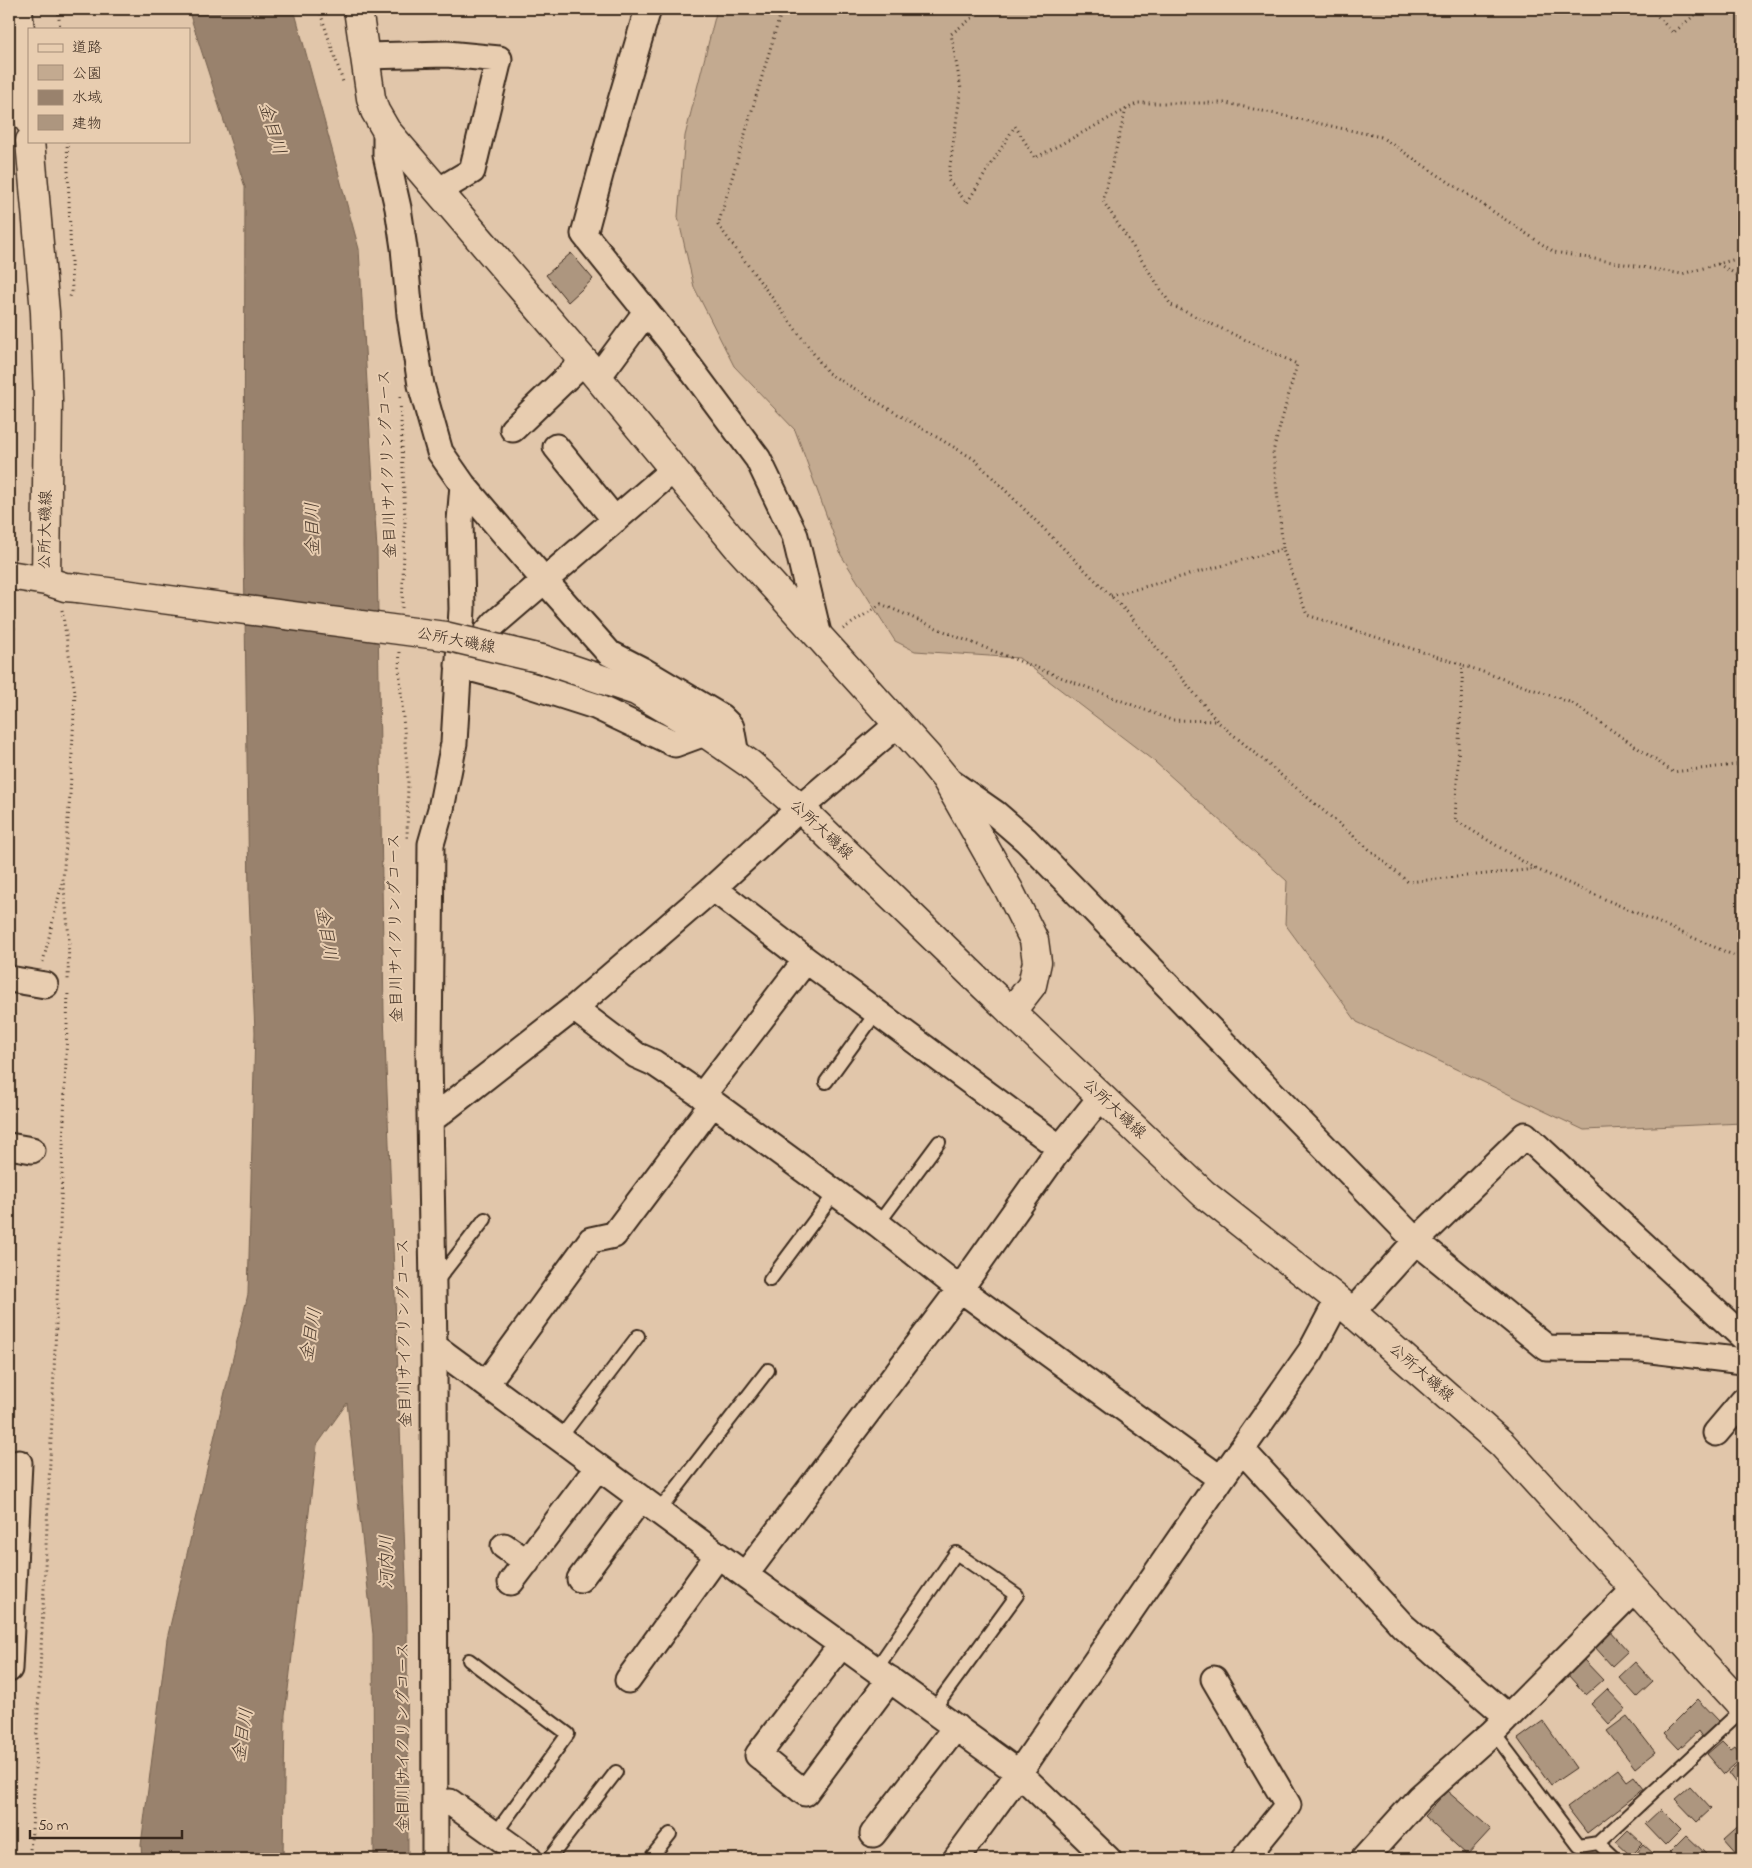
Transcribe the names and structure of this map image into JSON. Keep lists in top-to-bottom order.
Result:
{
  "streets": {
    "main road": ["公所大磯線"],
    "path": ["金目川サイクリングコース"]
  },
  "water": ["金目川", "河内川"],
  "legend": [
    "道路",
    "公園",
    "水域",
    "建物"
  ],
  "scale_bar": "50 m"
}
